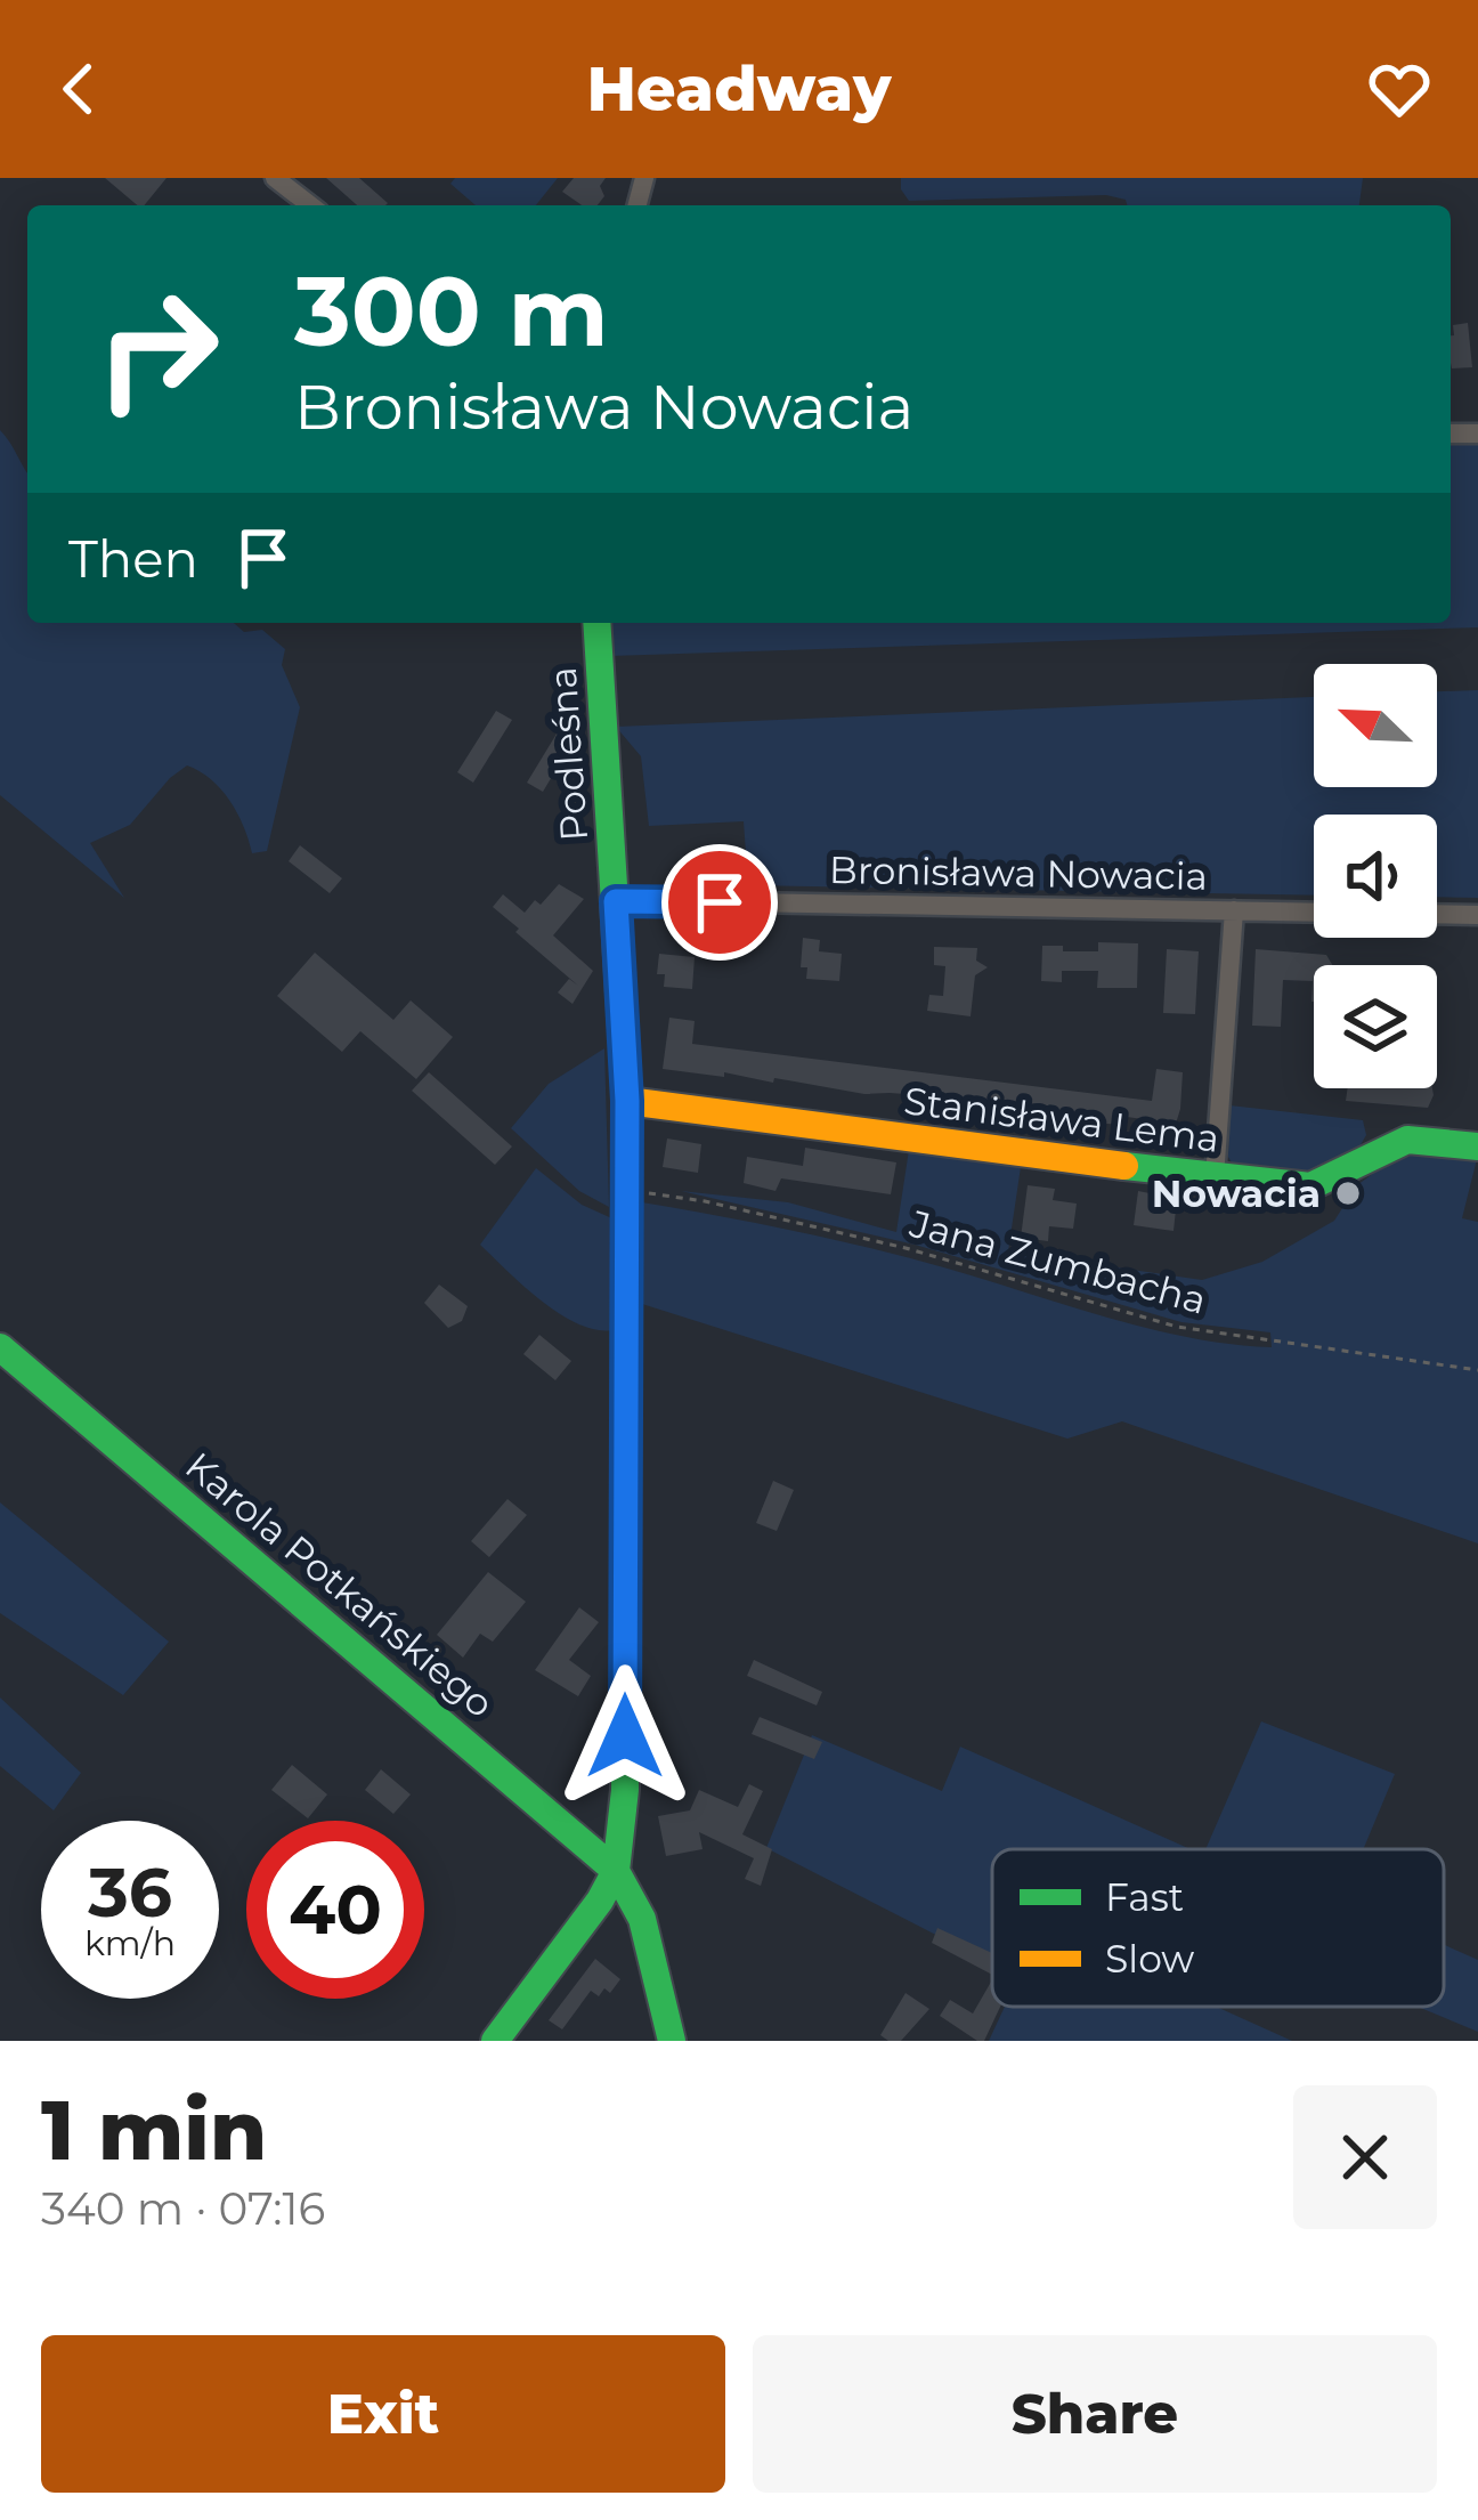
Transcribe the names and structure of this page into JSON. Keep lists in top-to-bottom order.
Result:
{
  "streets": {
    "street": [
      "Podleśna",
      "Bronisława Nowacia",
      "Stanisława Lema",
      "Karola Potkańskiego"
    ],
    "path": ["Jana Zumbacha"]
  },
  "crossings": [
    ["Podleśna", "Bronisława Nowacia"],
    ["Podleśna", "Stanisława Lema"],
    ["Podleśna", "Jana Zumbacha"],
    ["Podleśna", "Karola Potkańskiego"]
  ],
  "places": ["Nowacia"],
  "legend": ["Fast", "Slow"],
  "north": "top left",
  "page": {
    "header": "Headway",
    "turn": ["300 m", "Bronisława Nowacia"],
    "then": "Then",
    "speed": "36 km/h",
    "limit": "40",
    "heading": ["1 min", "340 m · 07:16"],
    "buttons": ["Exit", "Share"]
  }
}
